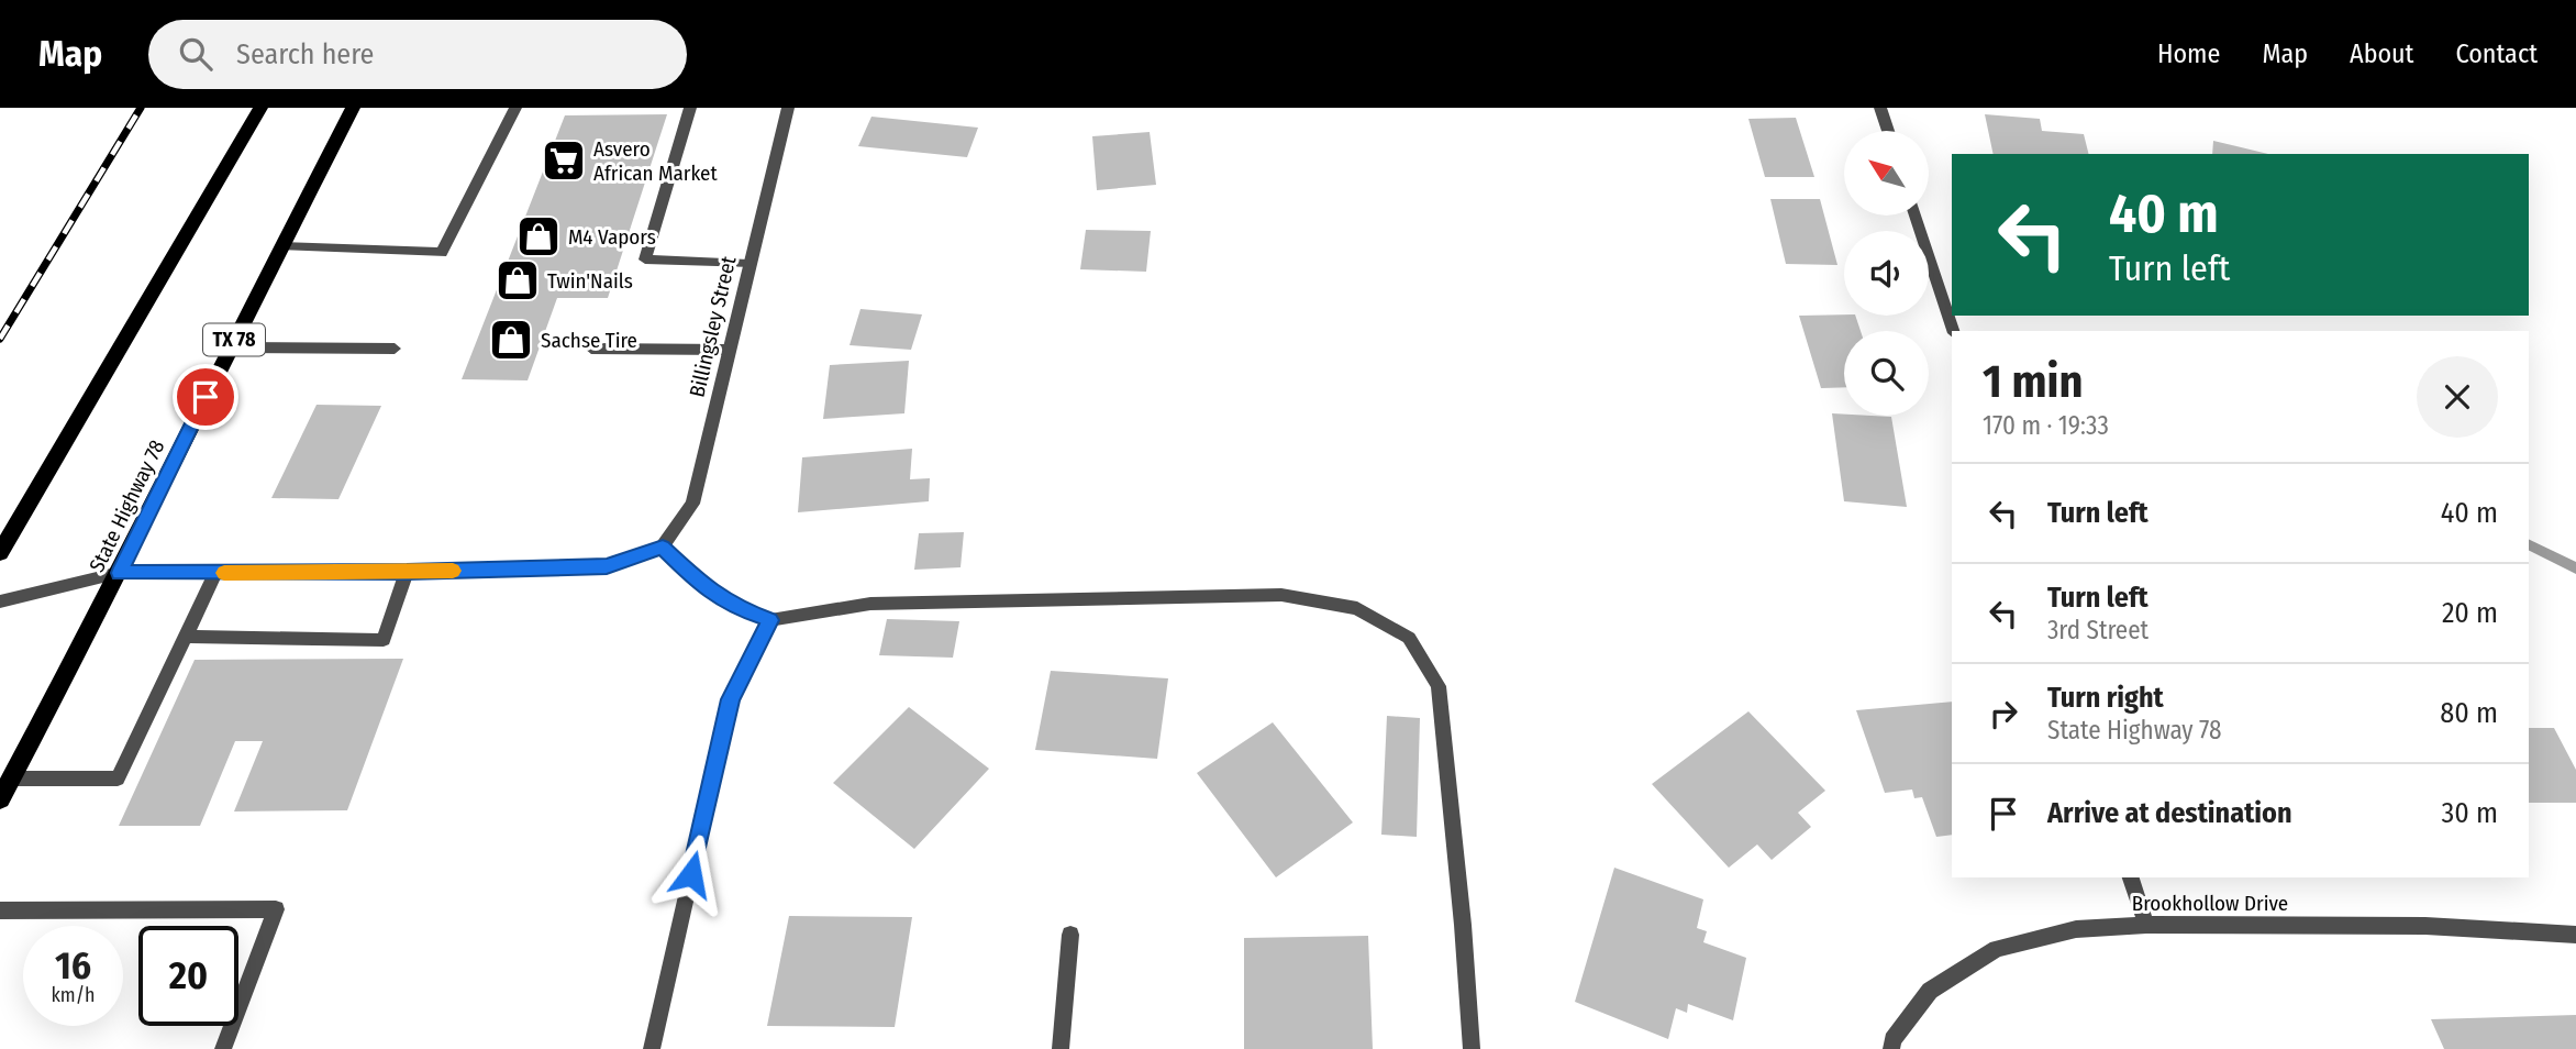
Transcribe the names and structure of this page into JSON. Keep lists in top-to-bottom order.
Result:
{
  "streets": {
    "main road": ["TX 78", "State Highway 78"],
    "street": ["Billingsley Street", "Brookhollow Drive"]
  },
  "places": {
    "supermarket": ["Asvero African Market"],
    "shop": ["M4 Vapors", "Twin'Nails", "Sachse Tire"]
  },
  "north": "top left",
  "page": {
    "header": "Map",
    "search": "Search here",
    "nav": [
      "Home",
      "Map",
      "About",
      "Contact"
    ],
    "turn": ["40 m", "Turn left"],
    "heading": ["1 min", "170 m · 19:33"],
    "list": [
      {
        "name": "Turn left",
        "value": "40 m"
      },
      {
        "name": "Turn left",
        "note": "3rd Street",
        "value": "20 m"
      },
      {
        "name": "Turn right",
        "note": "State Highway 78",
        "value": "80 m"
      },
      {
        "name": "Arrive at destination",
        "value": "30 m"
      }
    ],
    "speed": "16 km/h",
    "limit": "20"
  }
}
